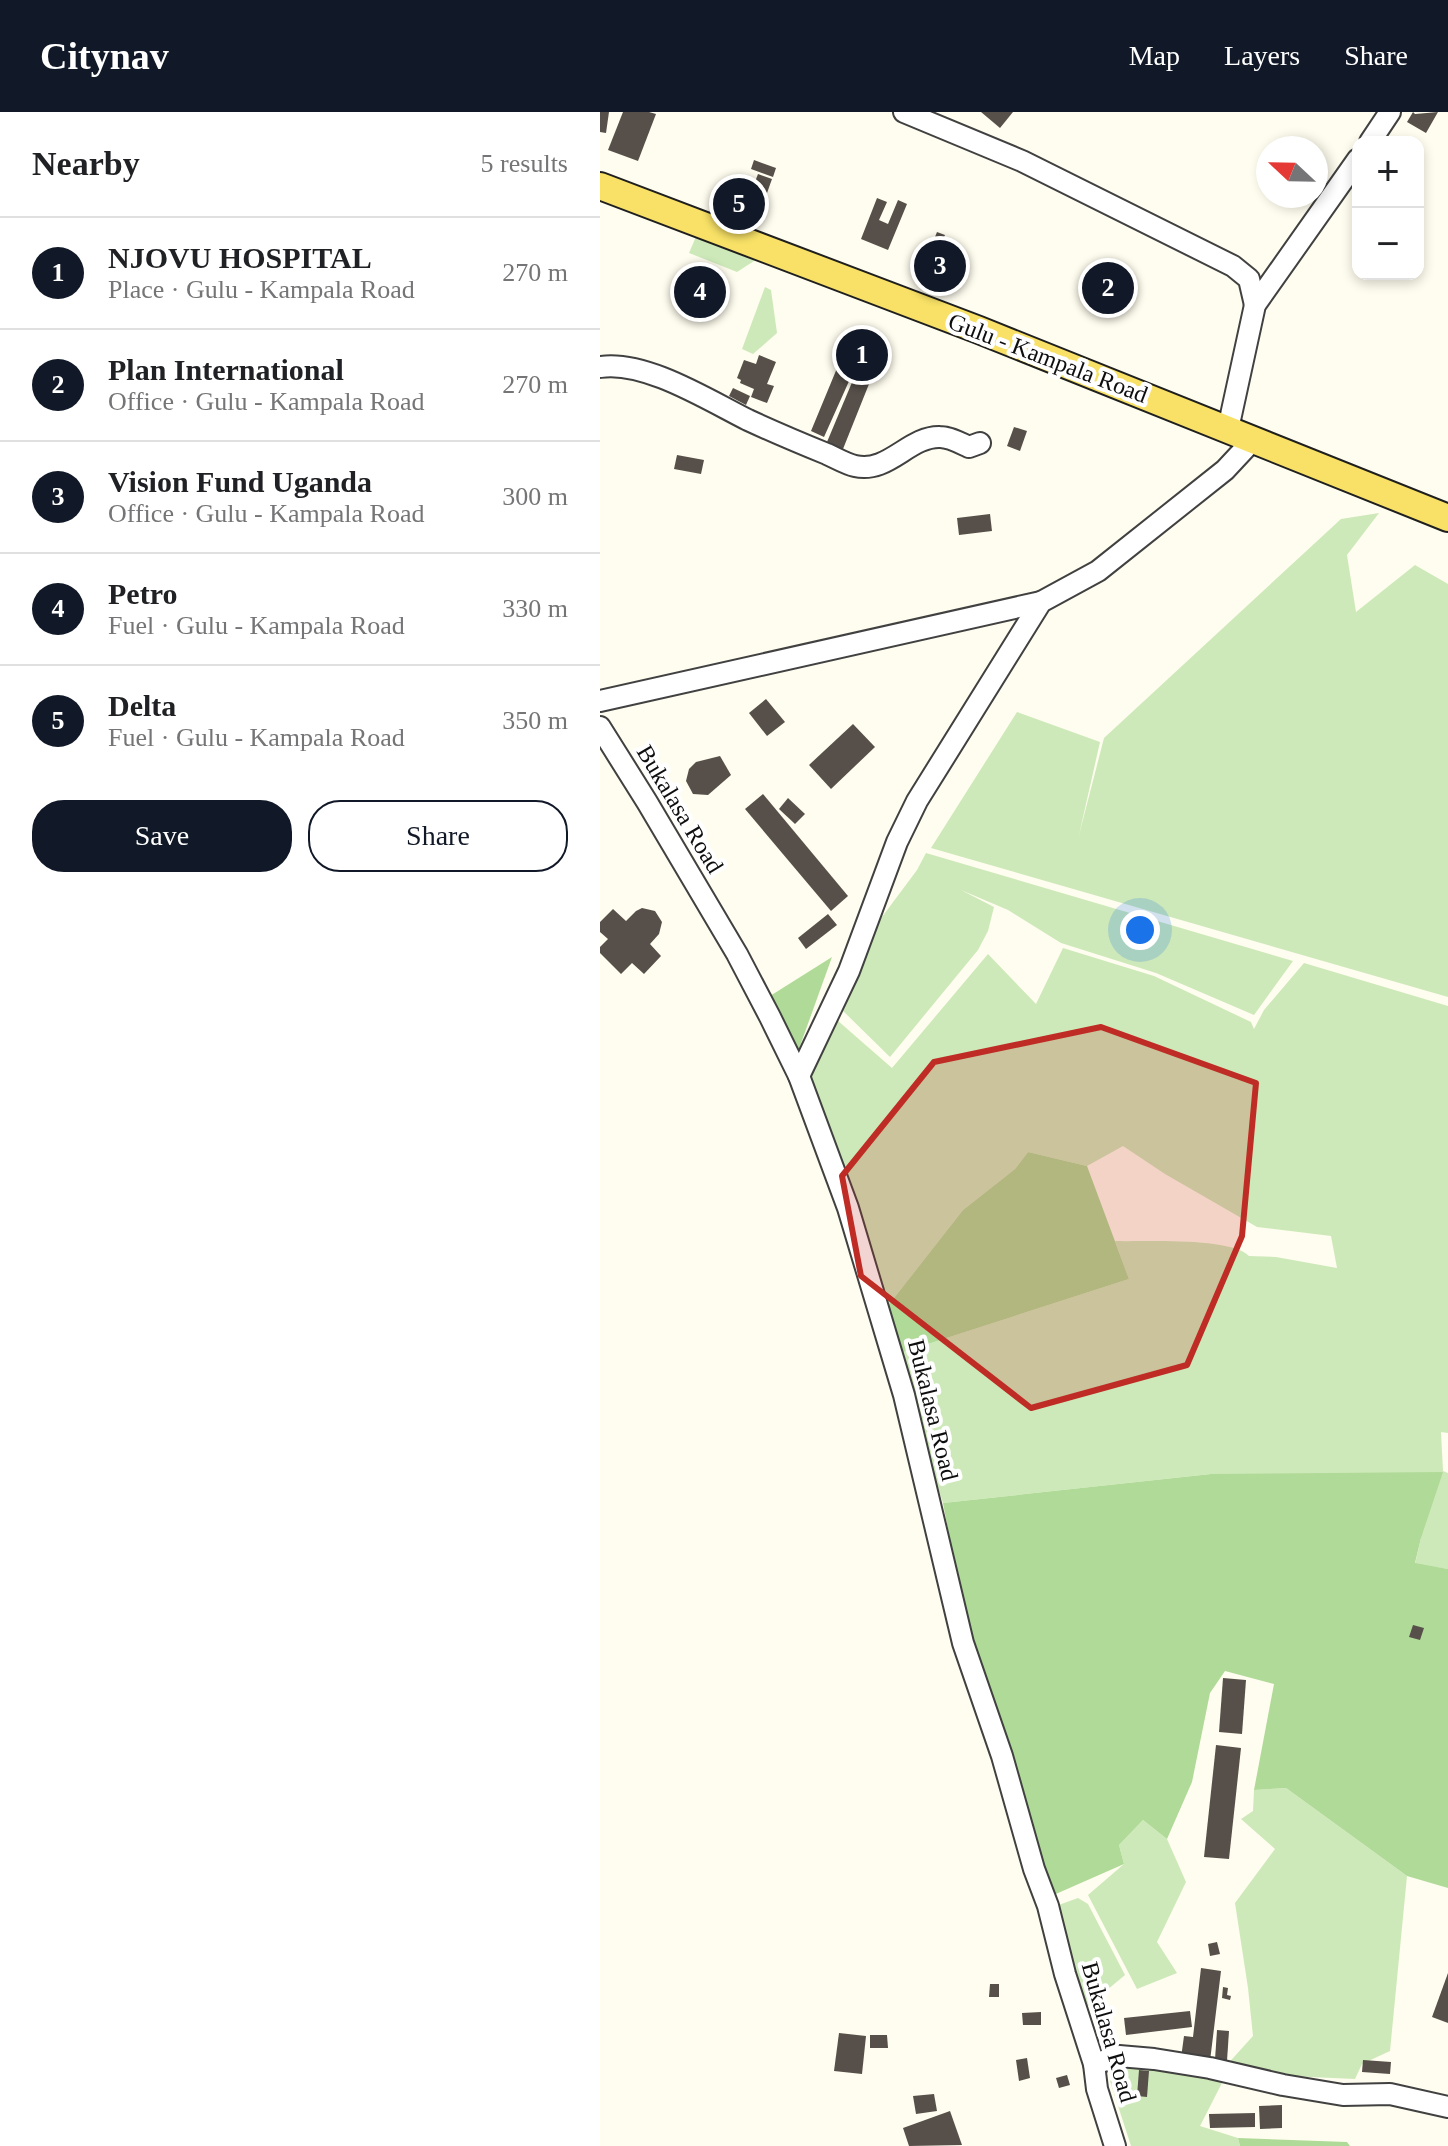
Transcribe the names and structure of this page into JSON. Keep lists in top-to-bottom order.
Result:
{
  "streets": {
    "main road": ["Gulu - Kampala Road"],
    "street": ["Bukalasa Road"]
  },
  "north": "left",
  "page": {
    "header": "Citynav",
    "nav": ["Map", "Layers", "Share"],
    "heading": ["Nearby", "5 results"],
    "map_buttons": ["+", "−"],
    "pins": [
      "5",
      "3",
      "2",
      "4",
      "1"
    ],
    "list": [
      {
        "mark": "1",
        "name": "NJOVU HOSPITAL",
        "note": "Place · Gulu - Kampala Road",
        "value": "270 m"
      },
      {
        "mark": "2",
        "name": "Plan International",
        "note": "Office · Gulu - Kampala Road",
        "value": "270 m"
      },
      {
        "mark": "3",
        "name": "Vision Fund Uganda",
        "note": "Office · Gulu - Kampala Road",
        "value": "300 m"
      },
      {
        "mark": "4",
        "name": "Petro",
        "note": "Fuel · Gulu - Kampala Road",
        "value": "330 m"
      },
      {
        "mark": "5",
        "name": "Delta",
        "note": "Fuel · Gulu - Kampala Road",
        "value": "350 m"
      }
    ],
    "buttons": ["Save", "Share"]
  }
}
